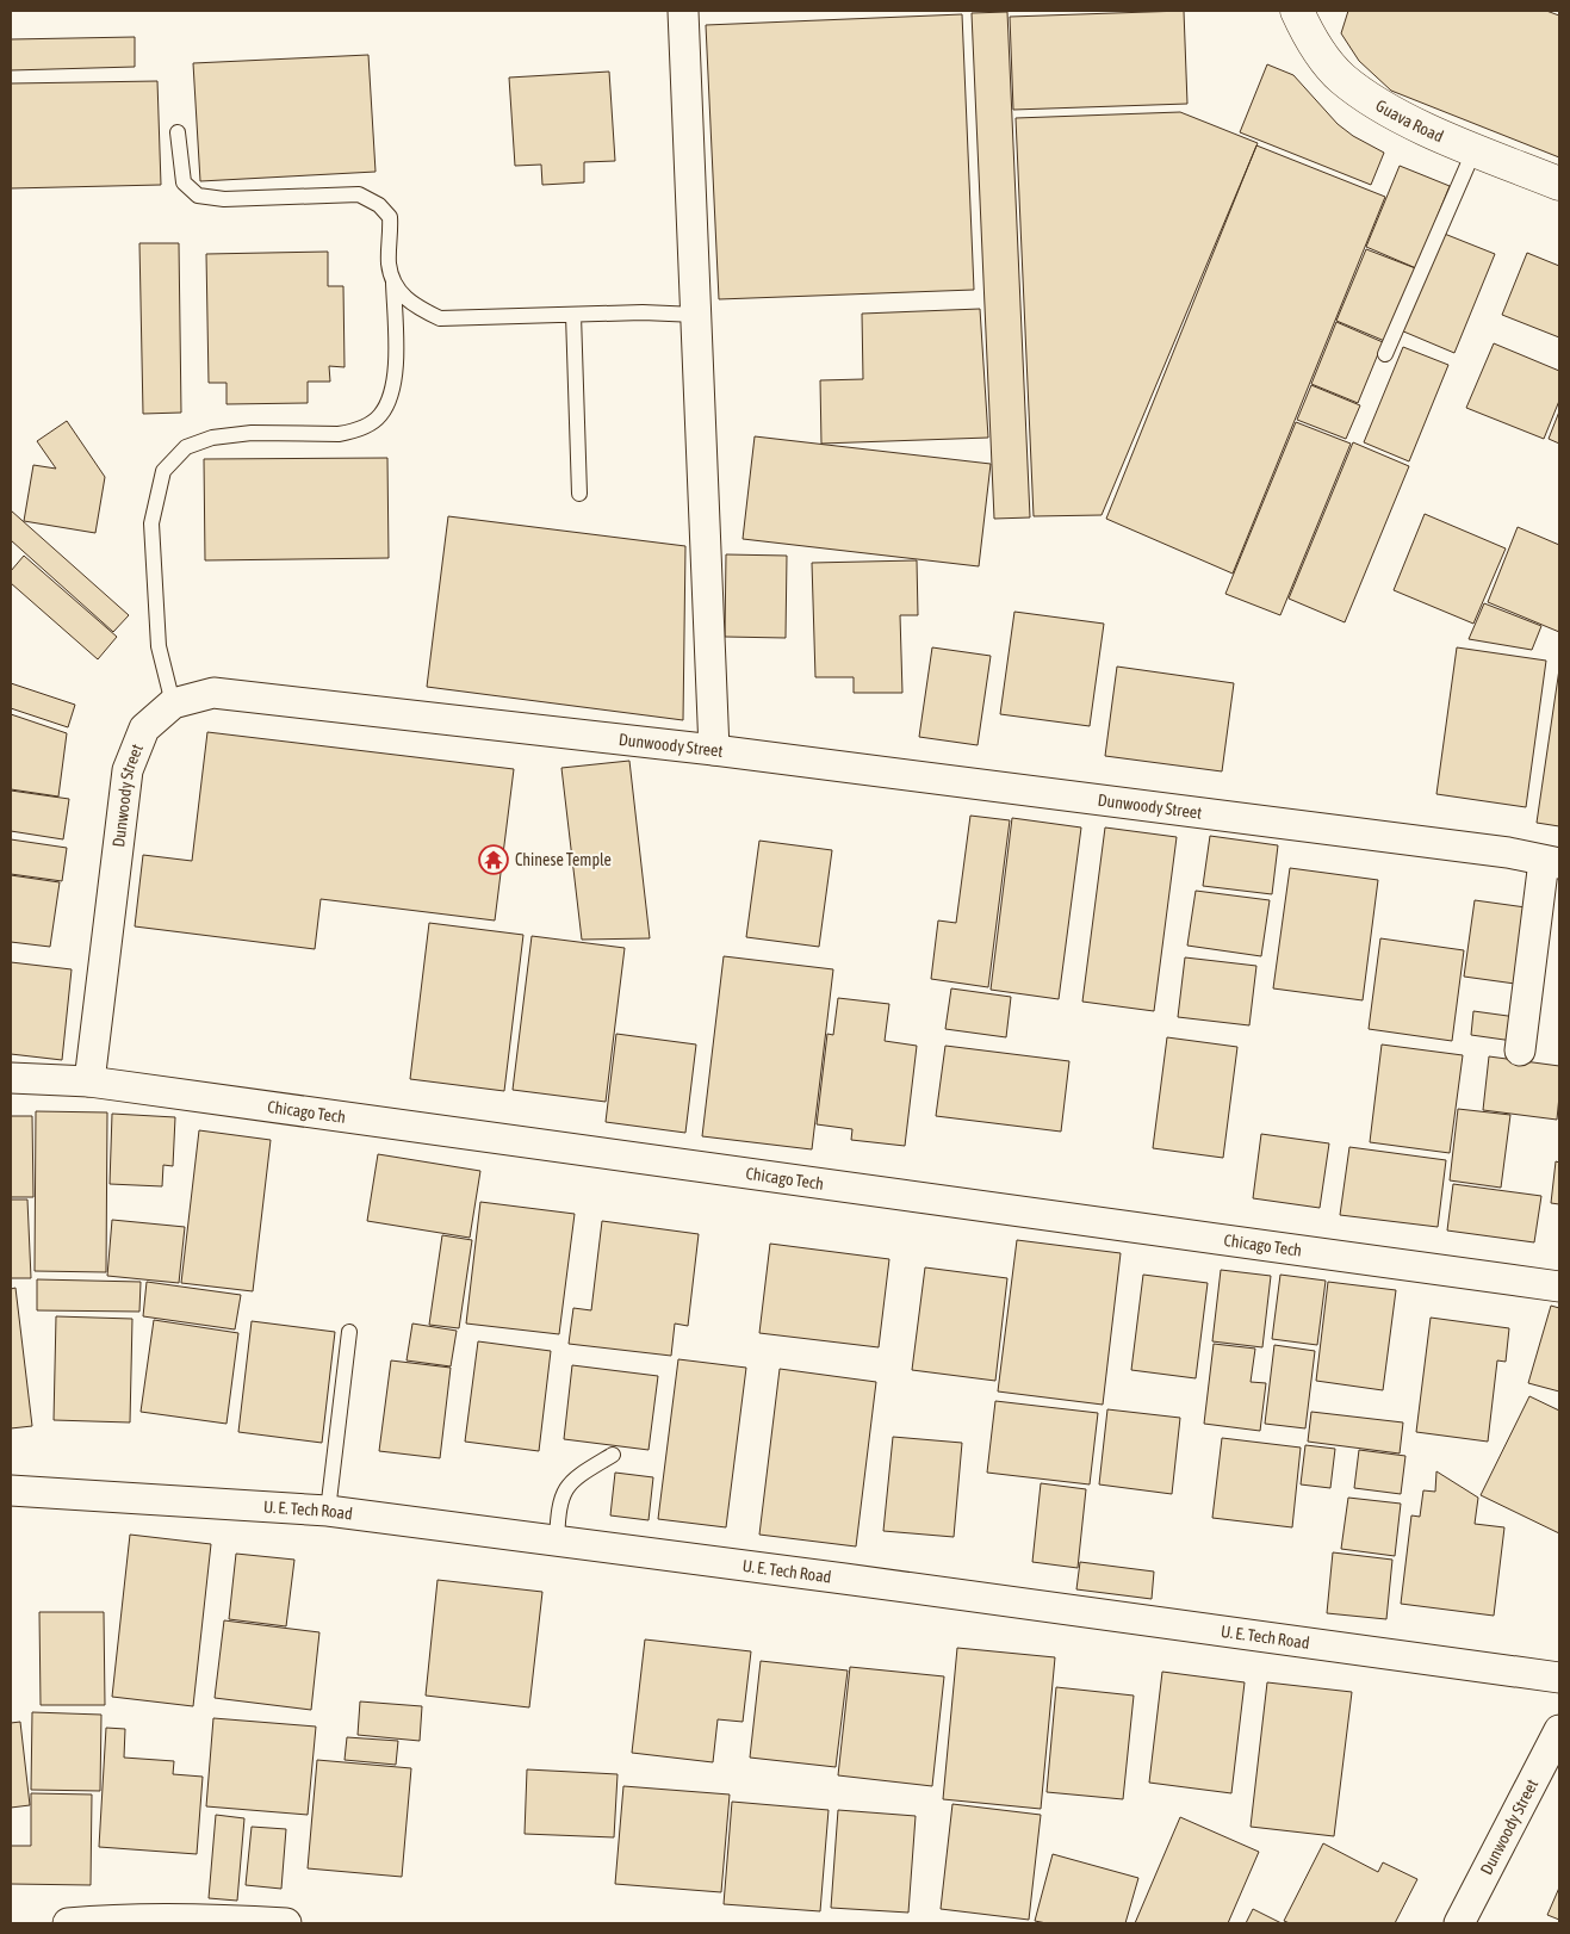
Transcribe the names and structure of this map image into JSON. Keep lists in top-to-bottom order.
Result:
{
  "streets": {
    "street": [
      "Guava Road",
      "Dunwoody Street",
      "Chicago Tech",
      "U. E. Tech Road"
    ]
  },
  "crossings": [
    ["Dunwoody Street", "Chicago Tech"]
  ],
  "places": {
    "temple": ["Chinese Temple"]
  }
}
